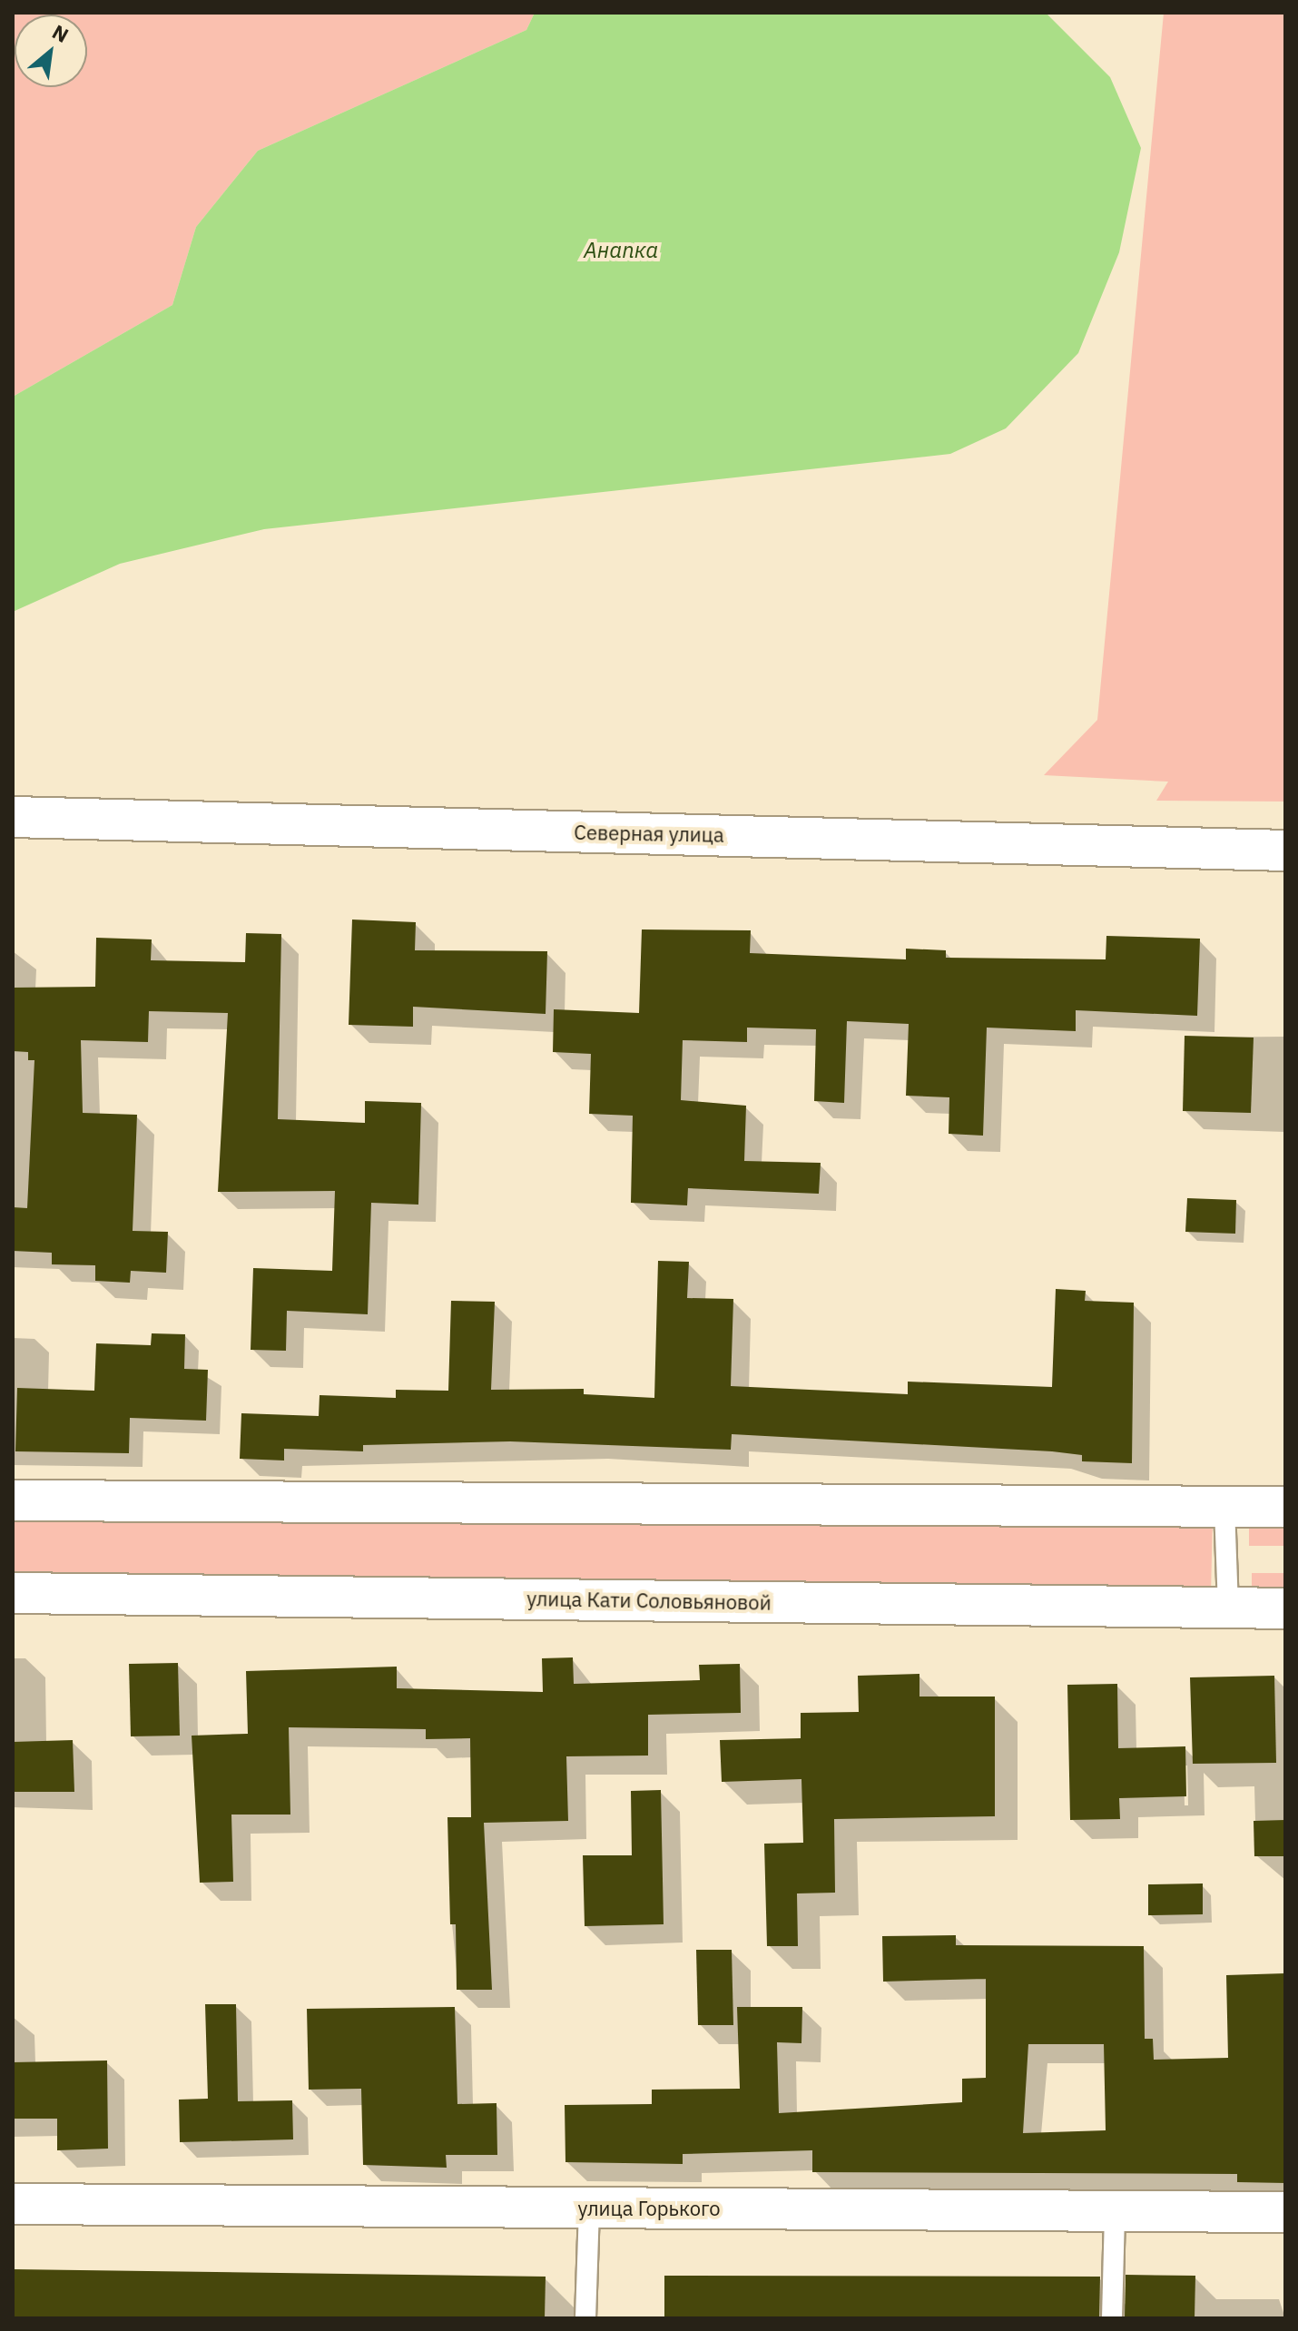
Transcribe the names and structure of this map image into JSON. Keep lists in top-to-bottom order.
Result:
{
  "streets": {
    "street": ["Северная улица", "улица Кати Соловьяновой", "улица Горького"]
  },
  "water": ["Анапка"],
  "north": "top right"
}
